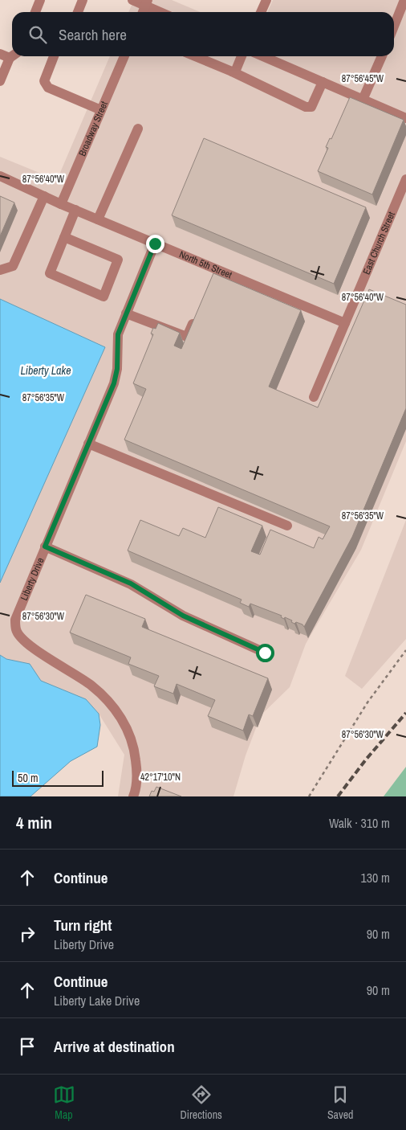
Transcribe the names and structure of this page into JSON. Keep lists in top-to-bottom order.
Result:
{
  "streets": {
    "street": [
      "Broadway Street",
      "East Church Street",
      "North 5th Street",
      "Liberty Drive"
    ]
  },
  "crossings": [
    ["Broadway Street", "North 5th Street"],
    ["East Church Street", "North 5th Street"],
    ["North 5th Street", "Liberty Drive"]
  ],
  "water": ["Liberty Lake"],
  "scale_bar": "50 m",
  "page": {
    "search": "Search here",
    "scale": "50 m",
    "heading": ["4 min", "Walk · 310 m"],
    "list": [
      ["Continue", "130 m"],
      ["Turn right", "Liberty Drive", "90 m"],
      ["Continue", "Liberty Lake Drive", "90 m"],
      "Arrive at destination"
    ],
    "nav": ["Map", "Directions", "Saved"]
  },
  "coordinates": [
    "87°56'45\"W",
    "87°56'40\"W",
    "87°56'35\"W",
    "87°56'30\"W",
    "42°17'10\"N"
  ]
}
